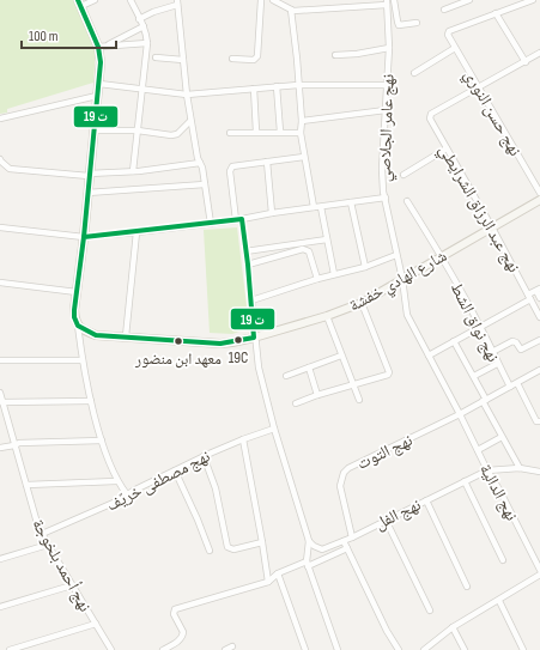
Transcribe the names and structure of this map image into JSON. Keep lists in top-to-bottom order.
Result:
{
  "streets": {
    "street": [
      "نهج حسن النوري",
      "نهج عامر الجلاصي",
      "نهج عبد الرزاق الشرايطي",
      "شارع الهادي خفشة",
      "نهج نواق الشط",
      "نهج التوت",
      "نهج مصطفى خريّف",
      "نهج الدالية",
      "نهج الفل",
      "نهج أحمد بلخوجة"
    ]
  },
  "crossings": [
    ["نهج حسن النوري", "نهج عبد الرزاق الشرايطي"],
    ["نهج عامر الجلاصي", "شارع الهادي خفشة"],
    ["نهج عامر الجلاصي", "نهج التوت"],
    ["نهج عامر الجلاصي", "نهج الدالية"],
    ["نهج عبد الرزاق الشرايطي", "شارع الهادي خفشة"],
    ["شارع الهادي خفشة", "نهج نواق الشط"],
    ["نهج التوت", "نهج الدالية"],
    ["نهج التوت", "نهج الفل"],
    ["نهج مصطفى خريّف", "نهج أحمد بلخوجة"],
    ["نهج الدالية", "نهج الفل"]
  ],
  "places": ["19C", "معهد ابن منضور"],
  "scale_bar": "100 m"
}
